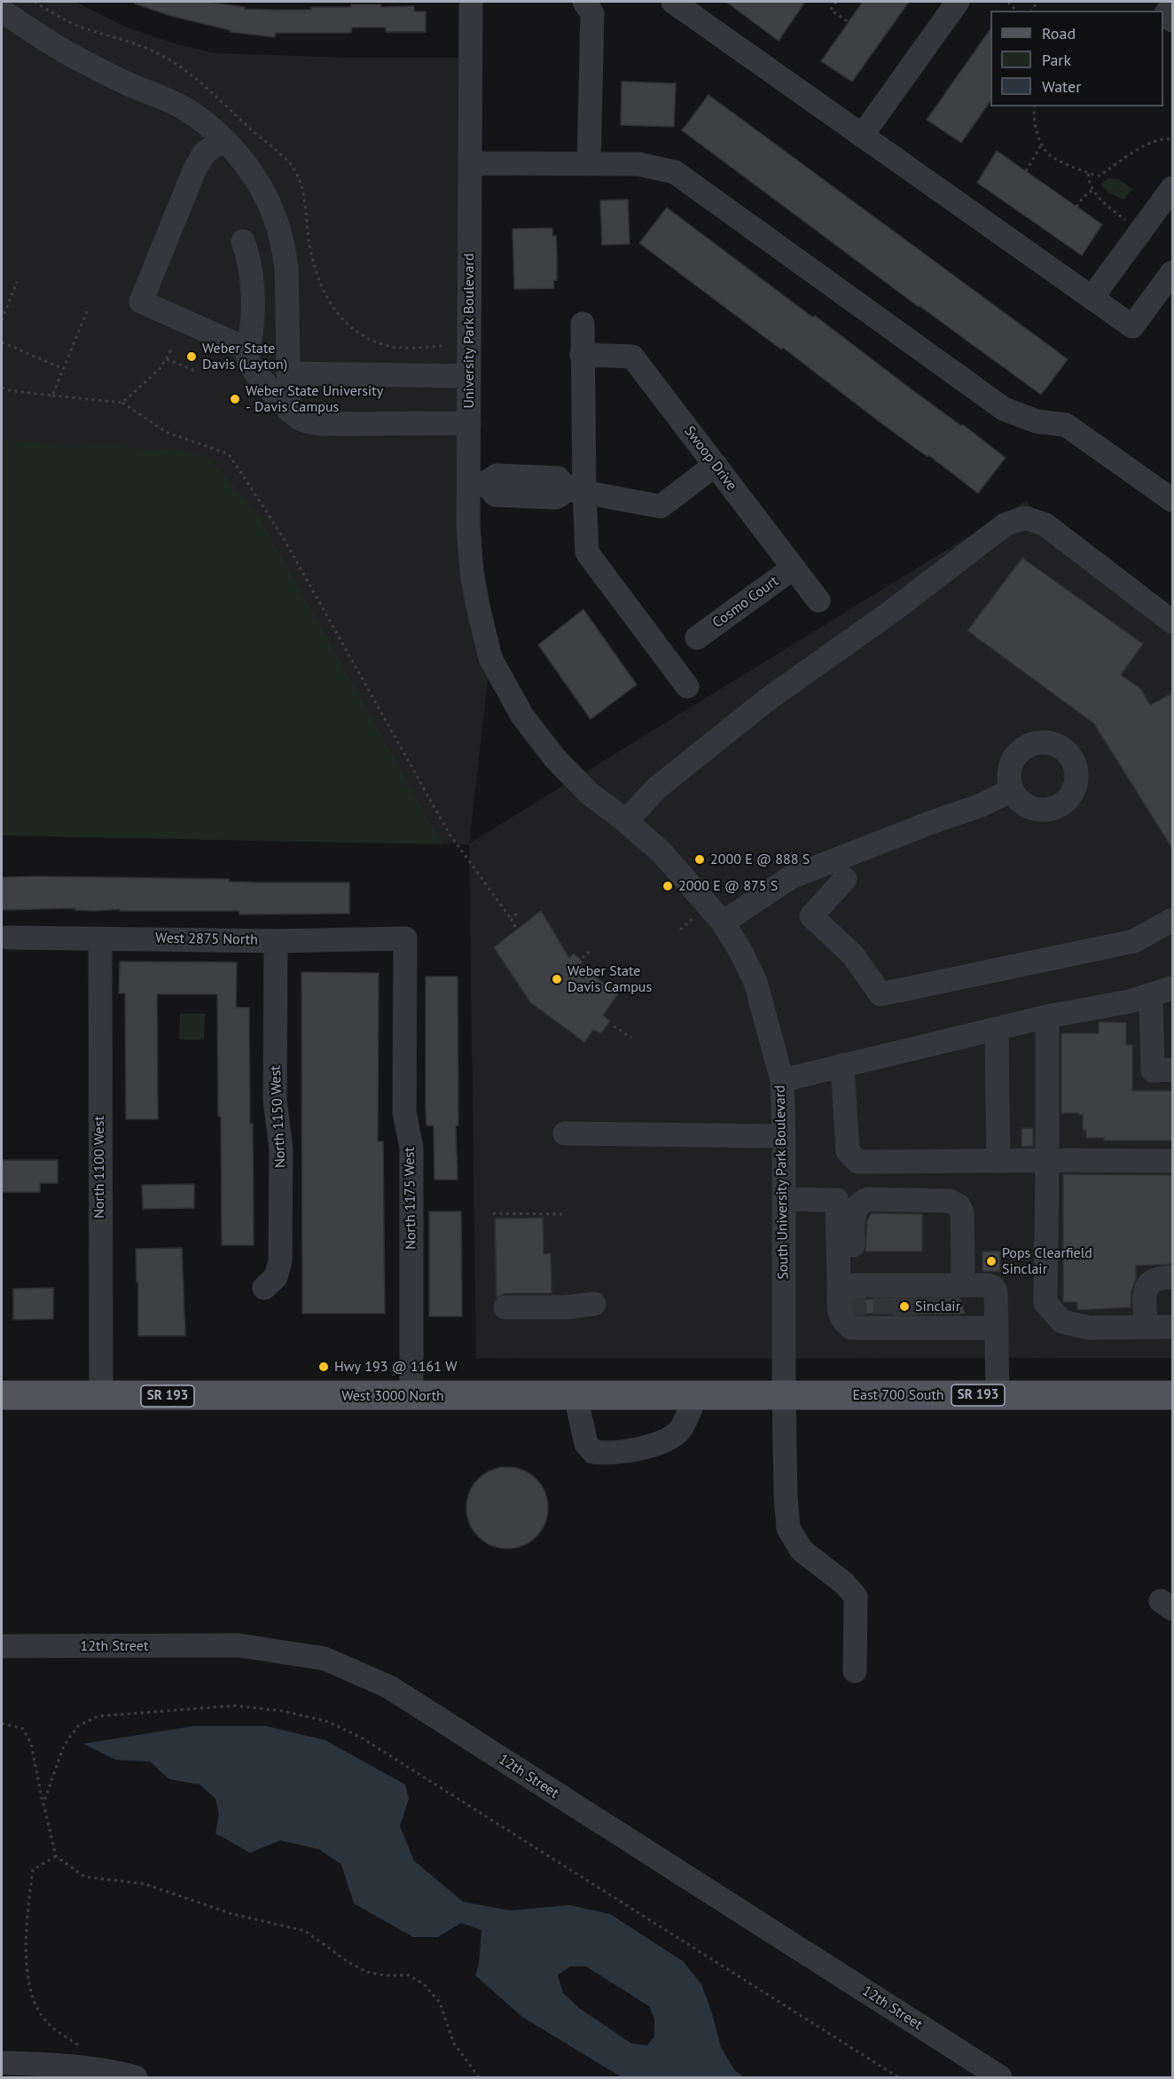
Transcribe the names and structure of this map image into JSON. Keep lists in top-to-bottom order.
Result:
{
  "streets": {
    "main road": ["East 700 South", "SR 193", "West 3000 North"],
    "street": [
      "University Park Boulevard",
      "Swoop Drive",
      "Cosmo Court",
      "West 2875 North",
      "North 1150 West",
      "North 1100 West",
      "South University Park Boulevard",
      "North 1175 West",
      "12th Street"
    ]
  },
  "crossings": [
    ["University Park Boulevard", "South University Park Boulevard"],
    ["Swoop Drive", "Cosmo Court"],
    ["West 2875 North", "North 1150 West"],
    ["West 2875 North", "North 1100 West"],
    ["West 2875 North", "North 1175 West"],
    ["North 1100 West", "West 3000 North"],
    ["South University Park Boulevard", "East 700 South"],
    ["South University Park Boulevard", "West 3000 North"],
    ["North 1175 West", "West 3000 North"],
    ["East 700 South", "West 3000 North"]
  ],
  "places": [
    "Weber State Davis (Layton)",
    "Weber State University - Davis Campus",
    "2000 E @ 888 S",
    "2000 E @ 875 S",
    "Weber State Davis Campus",
    "Pops Clearfield Sinclair",
    "Sinclair",
    "Hwy 193 @ 1161 W"
  ],
  "legend": ["Road", "Park", "Water"]
}
